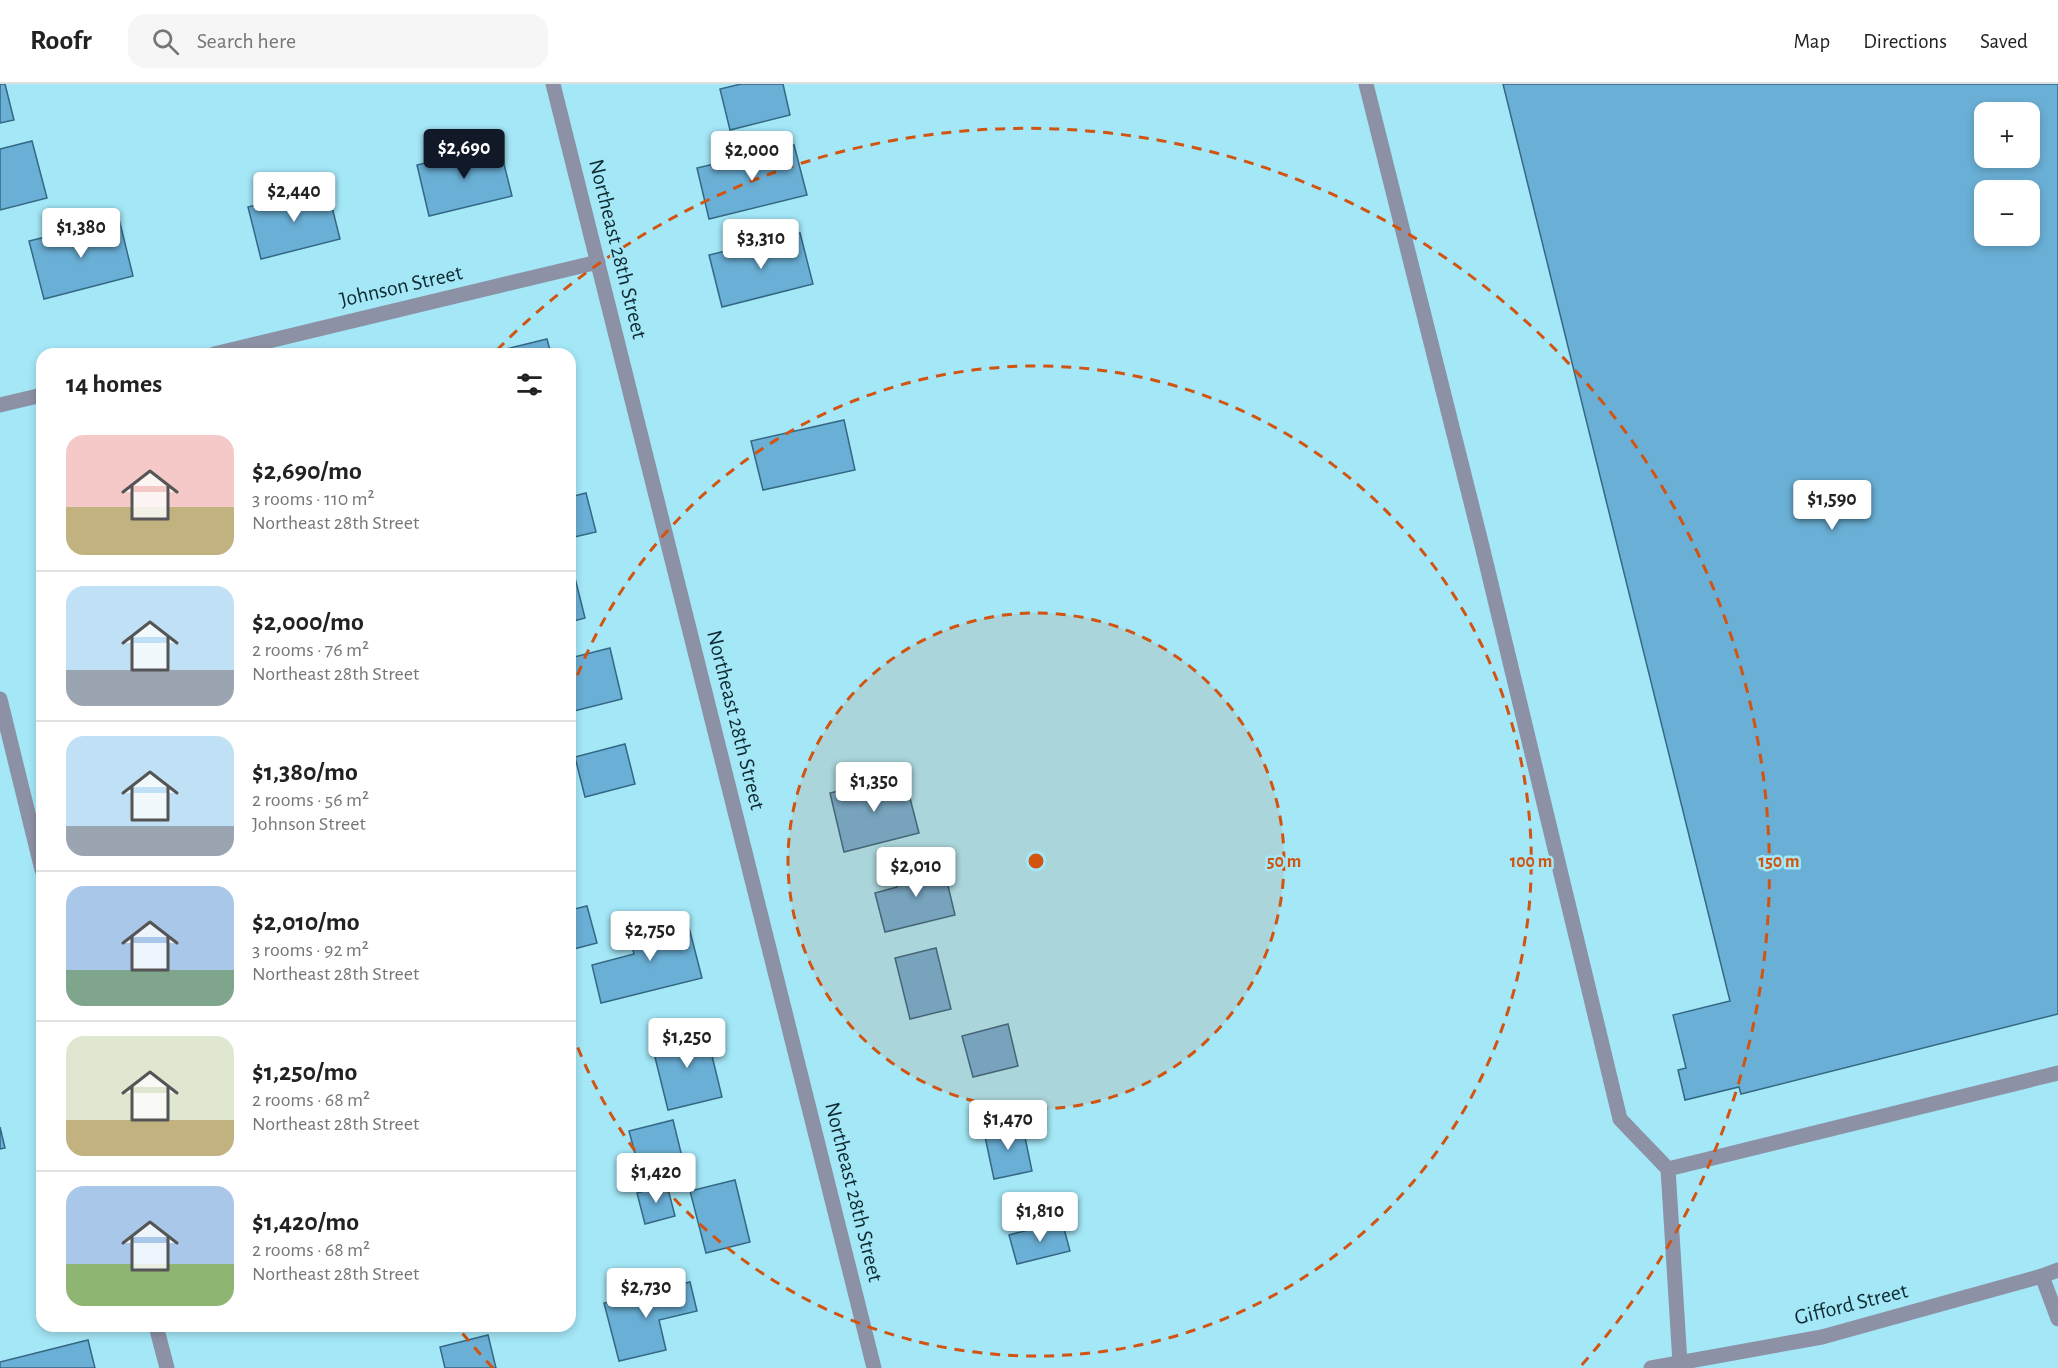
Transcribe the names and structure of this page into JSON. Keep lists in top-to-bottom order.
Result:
{
  "streets": {
    "street": ["Northeast 28th Street", "Johnson Street", "Gifford Street"]
  },
  "crossings": [
    ["Northeast 28th Street", "Johnson Street"]
  ],
  "page": {
    "header": "Roofr",
    "search": "Search here",
    "nav": ["Map", "Directions", "Saved"],
    "map_buttons": ["+", "−"],
    "price": [
      "$2,690",
      "$2,000",
      "$2,440",
      "$1,380",
      "$3,310",
      "$1,590",
      "$1,350",
      "$2,010",
      "$2,750",
      "$1,250",
      "$1,470",
      "$1,420",
      "$1,810",
      "$2,730"
    ],
    "heading": "14 homes",
    "list": [
      {
        "name": "$2,690/mo",
        "note": "3 rooms · 110 m² · Northeast 28th Street"
      },
      {
        "name": "$2,000/mo",
        "note": "2 rooms · 76 m² · Northeast 28th Street"
      },
      {
        "name": "$1,380/mo",
        "note": "2 rooms · 56 m² · Johnson Street"
      },
      {
        "name": "$2,010/mo",
        "note": "3 rooms · 92 m² · Northeast 28th Street"
      },
      {
        "name": "$1,250/mo",
        "note": "2 rooms · 68 m² · Northeast 28th Street"
      },
      {
        "name": "$1,420/mo",
        "note": "2 rooms · 68 m² · Northeast 28th Street"
      }
    ]
  },
  "rings": ["50 m", "100 m", "150 m"]
}
